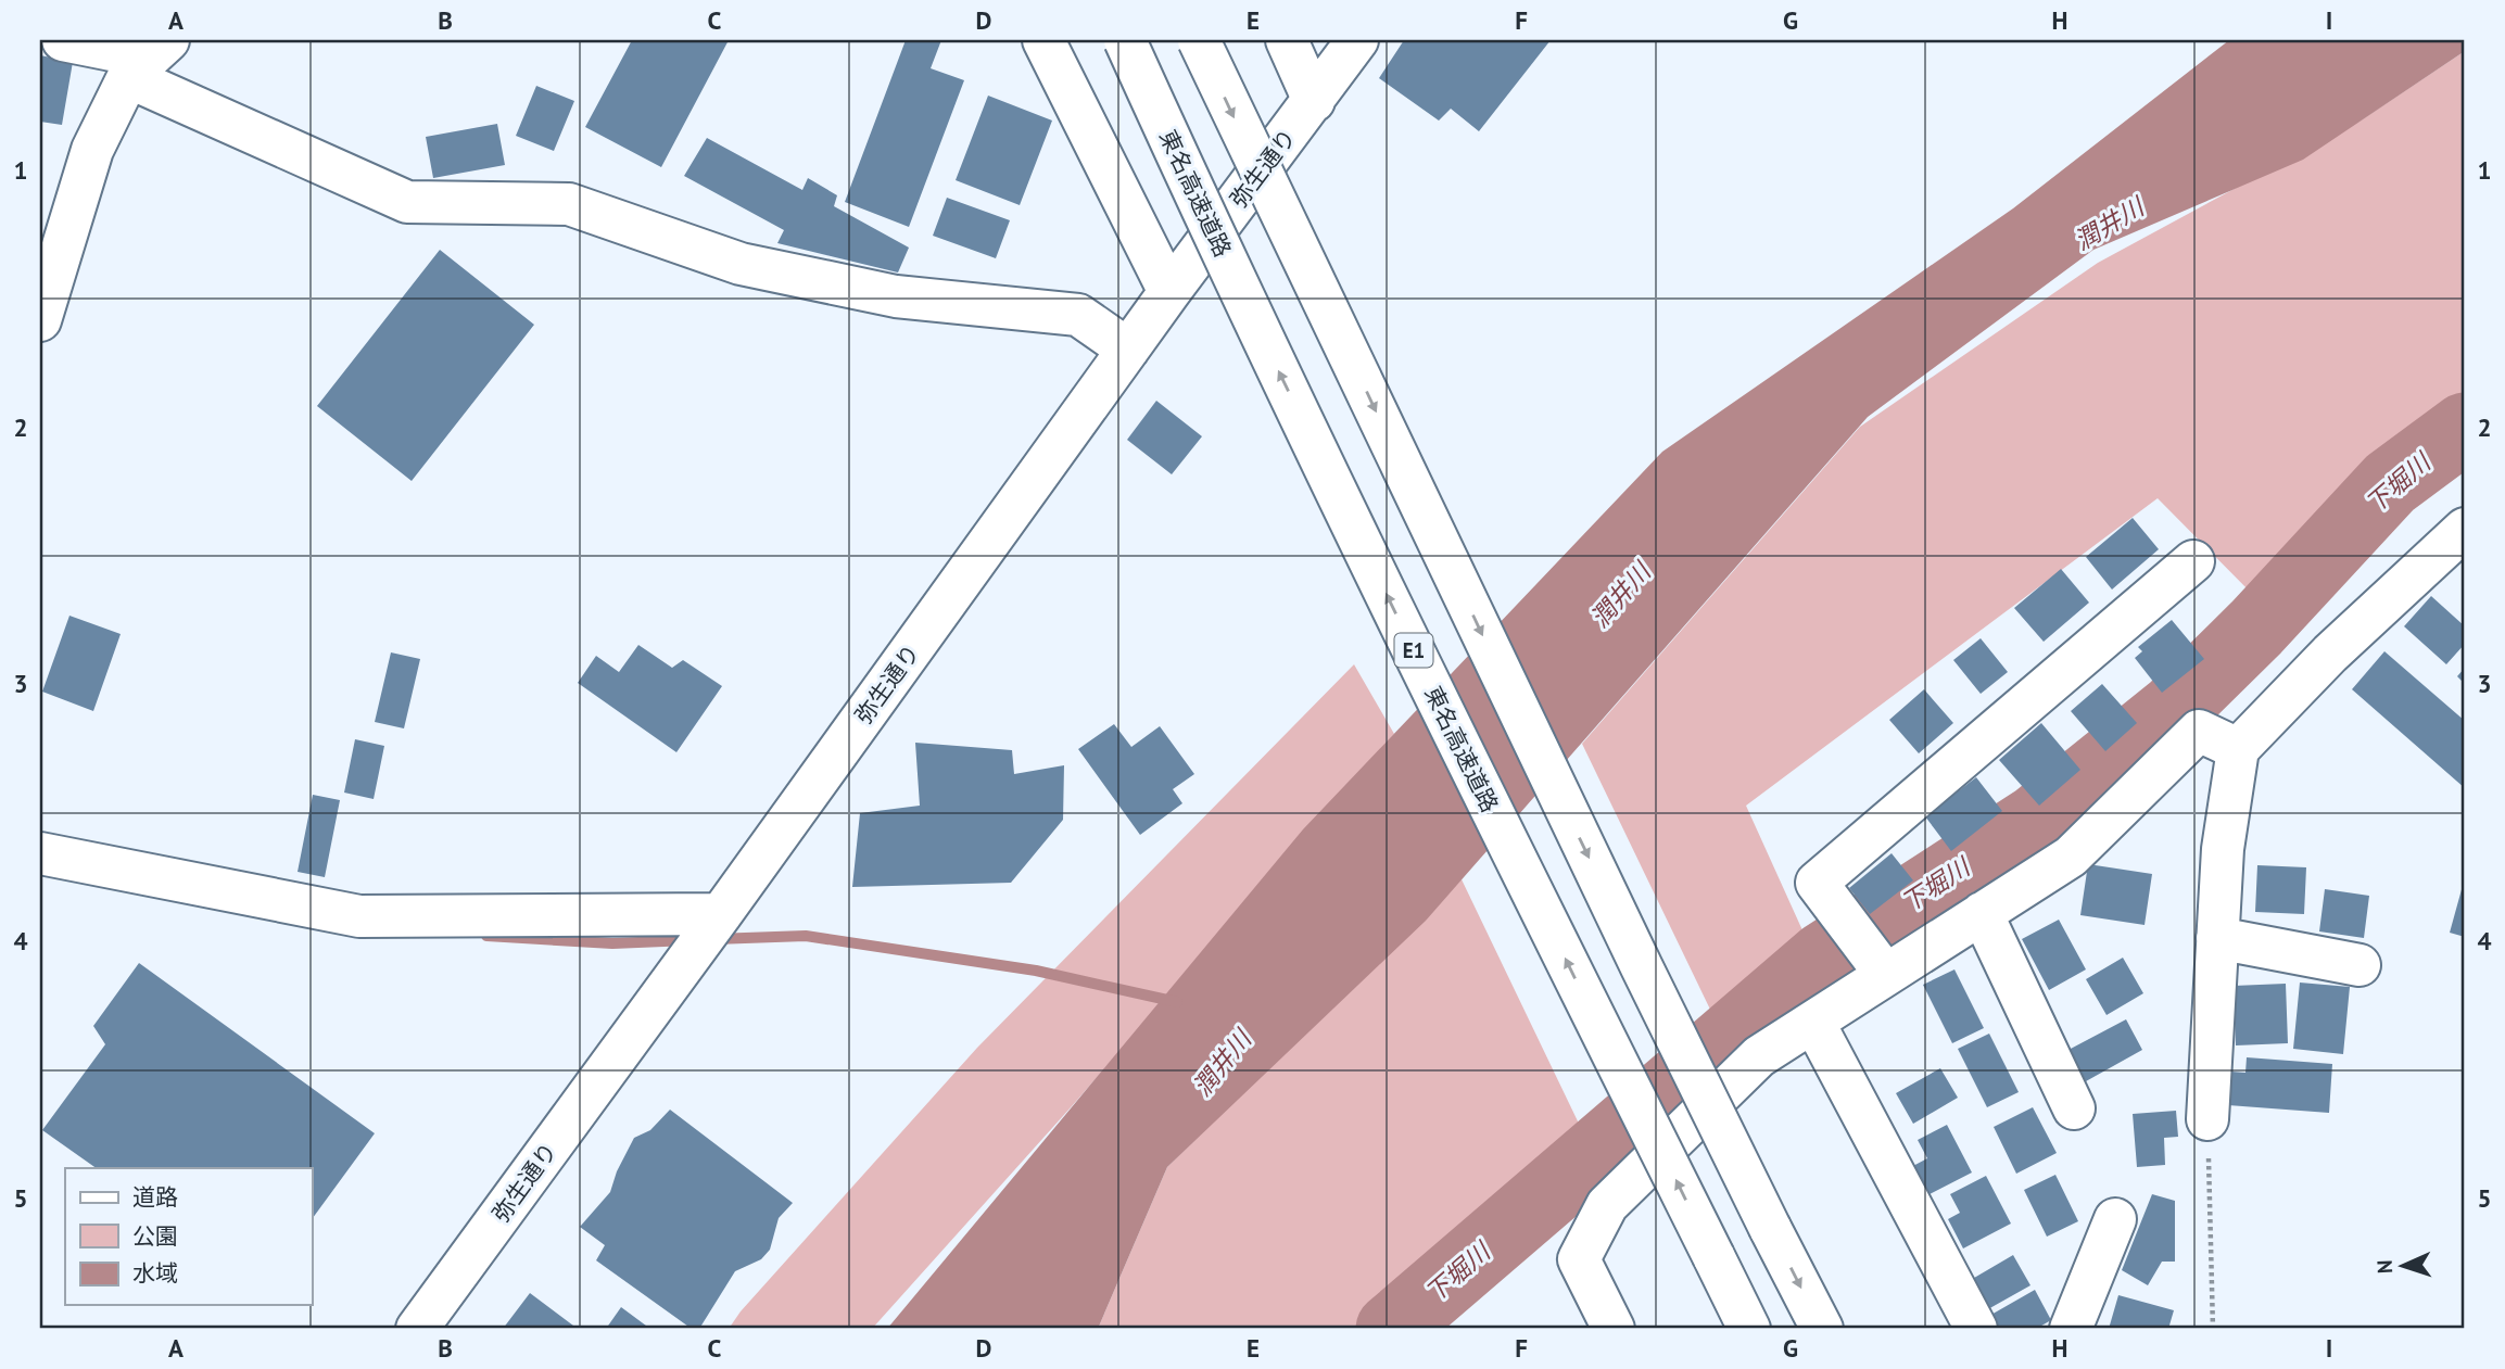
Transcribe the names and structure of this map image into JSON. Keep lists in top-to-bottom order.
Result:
{
  "streets": {
    "main road": ["弥生通り", "東名高速道路", "E1"]
  },
  "water": ["潤井川", "下堀川"],
  "legend": ["道路", "公園", "水域"],
  "north": "left",
  "grid": {
    "columns": [
      "A",
      "B",
      "C",
      "D",
      "E",
      "F",
      "G",
      "H",
      "I"
    ],
    "rows": [
      "1",
      "2",
      "3",
      "4",
      "5"
    ]
  }
}
